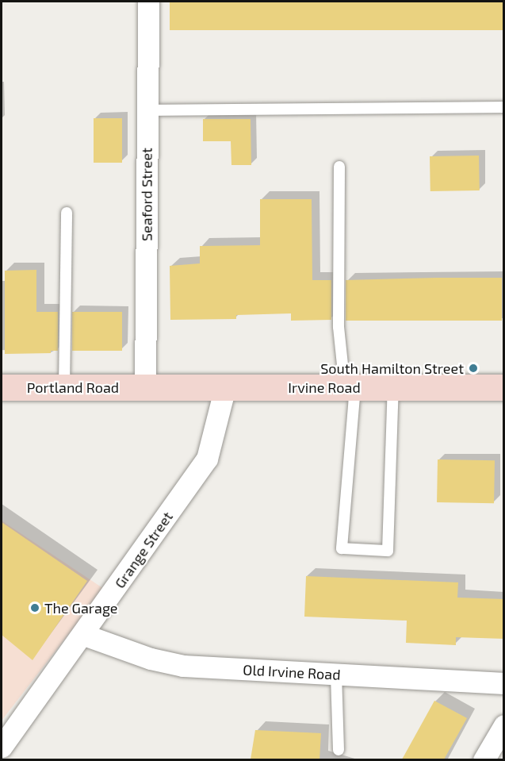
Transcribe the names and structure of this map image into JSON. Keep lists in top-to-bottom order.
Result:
{
  "streets": {
    "main road": ["Portland Road", "Irvine Road"],
    "street": ["Seaford Street", "Grange Street", "Old Irvine Road"]
  },
  "crossings": [
    ["Seaford Street", "Portland Road"],
    ["Seaford Street", "Irvine Road"],
    ["Portland Road", "Irvine Road"],
    ["Irvine Road", "Grange Street"],
    ["Grange Street", "Old Irvine Road"]
  ],
  "places": ["South Hamilton Street", "The Garage"]
}
